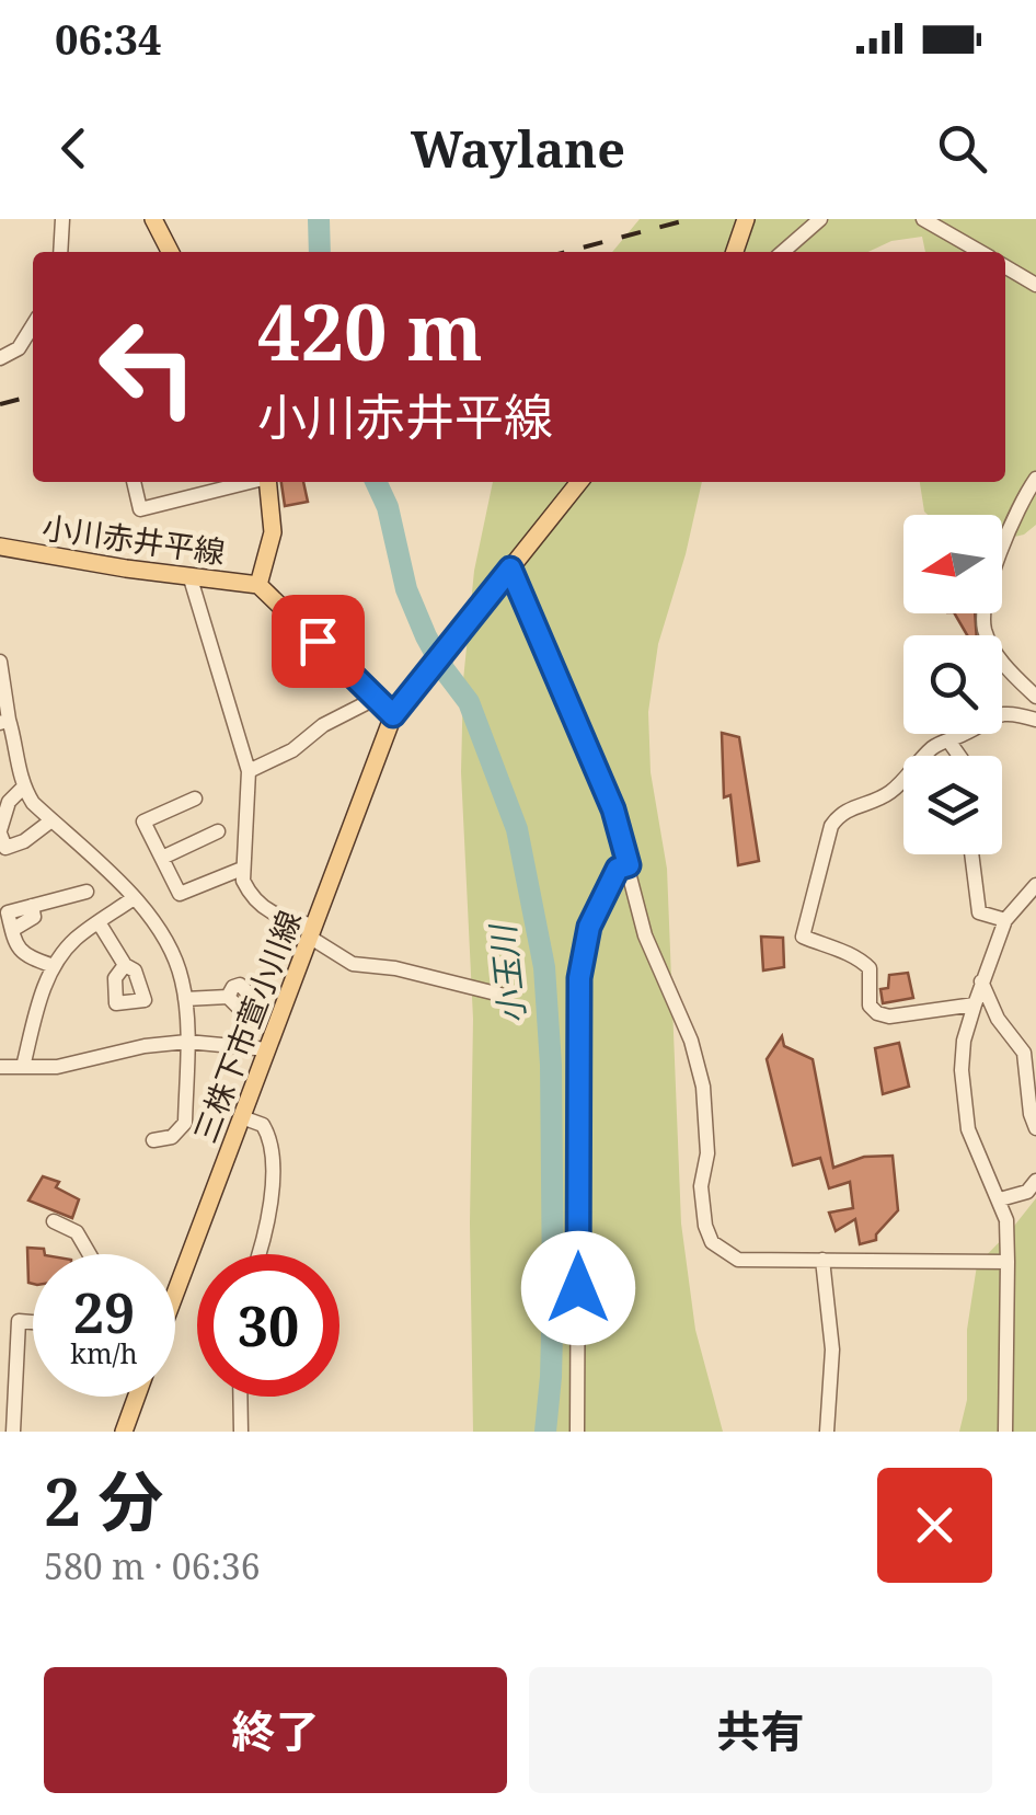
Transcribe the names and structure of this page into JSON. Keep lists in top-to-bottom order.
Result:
{
  "streets": {
    "main road": ["小川赤井平線", "三株下市萱小川線"]
  },
  "water": ["小玉川"],
  "north": "left",
  "page": {
    "status": "06:34",
    "header": "Waylane",
    "turn": ["420 m", "小川赤井平線"],
    "speed": "29 km/h",
    "limit": "30",
    "heading": ["2 分", "580 m · 06:36"],
    "buttons": ["終了", "共有"]
  }
}
